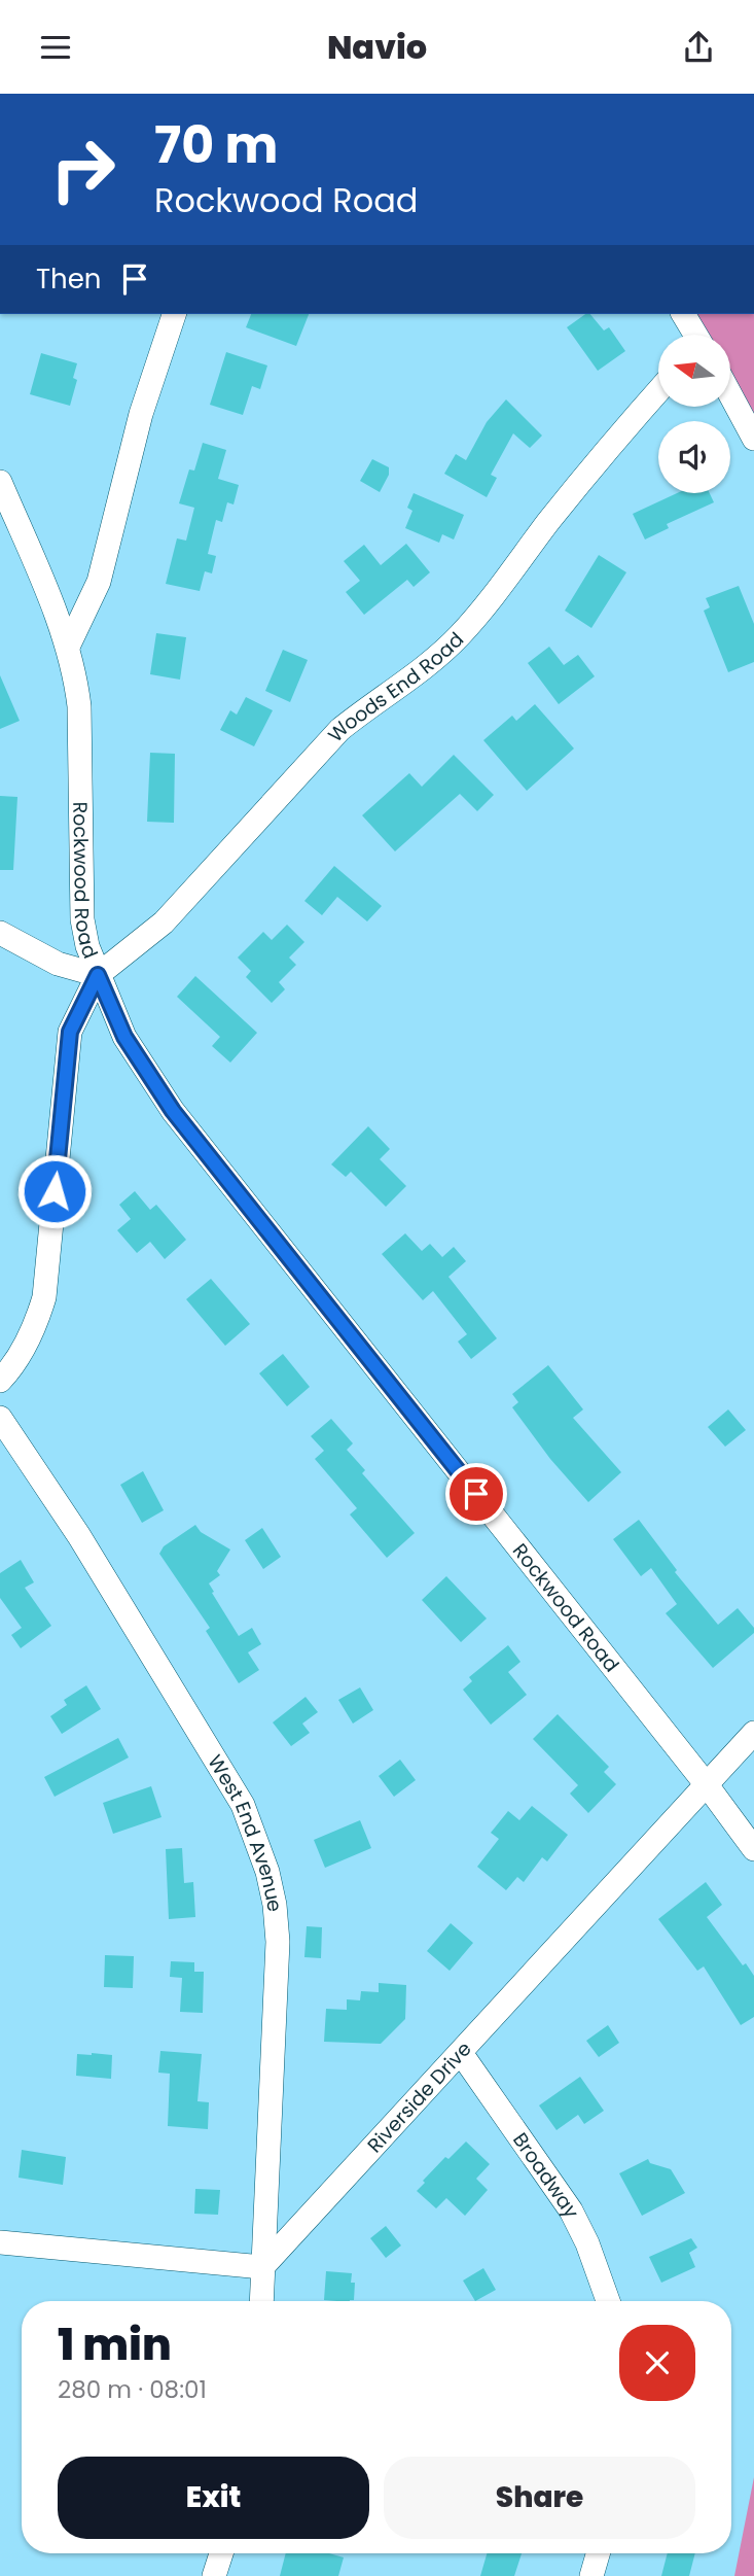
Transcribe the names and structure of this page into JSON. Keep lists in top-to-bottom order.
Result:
{
  "streets": {
    "street": [
      "Woods End Road",
      "Rockwood Road",
      "West End Avenue",
      "Riverside Drive",
      "Broadway"
    ]
  },
  "crossings": [
    ["Woods End Road", "Rockwood Road"],
    ["Rockwood Road", "Riverside Drive"],
    ["West End Avenue", "Riverside Drive"],
    ["Riverside Drive", "Broadway"]
  ],
  "north": "left",
  "page": {
    "header": "Navio",
    "turn": ["70 m", "Rockwood Road"],
    "then": "Then",
    "heading": ["1 min", "280 m · 08:01"],
    "buttons": ["Exit", "Share"]
  }
}
